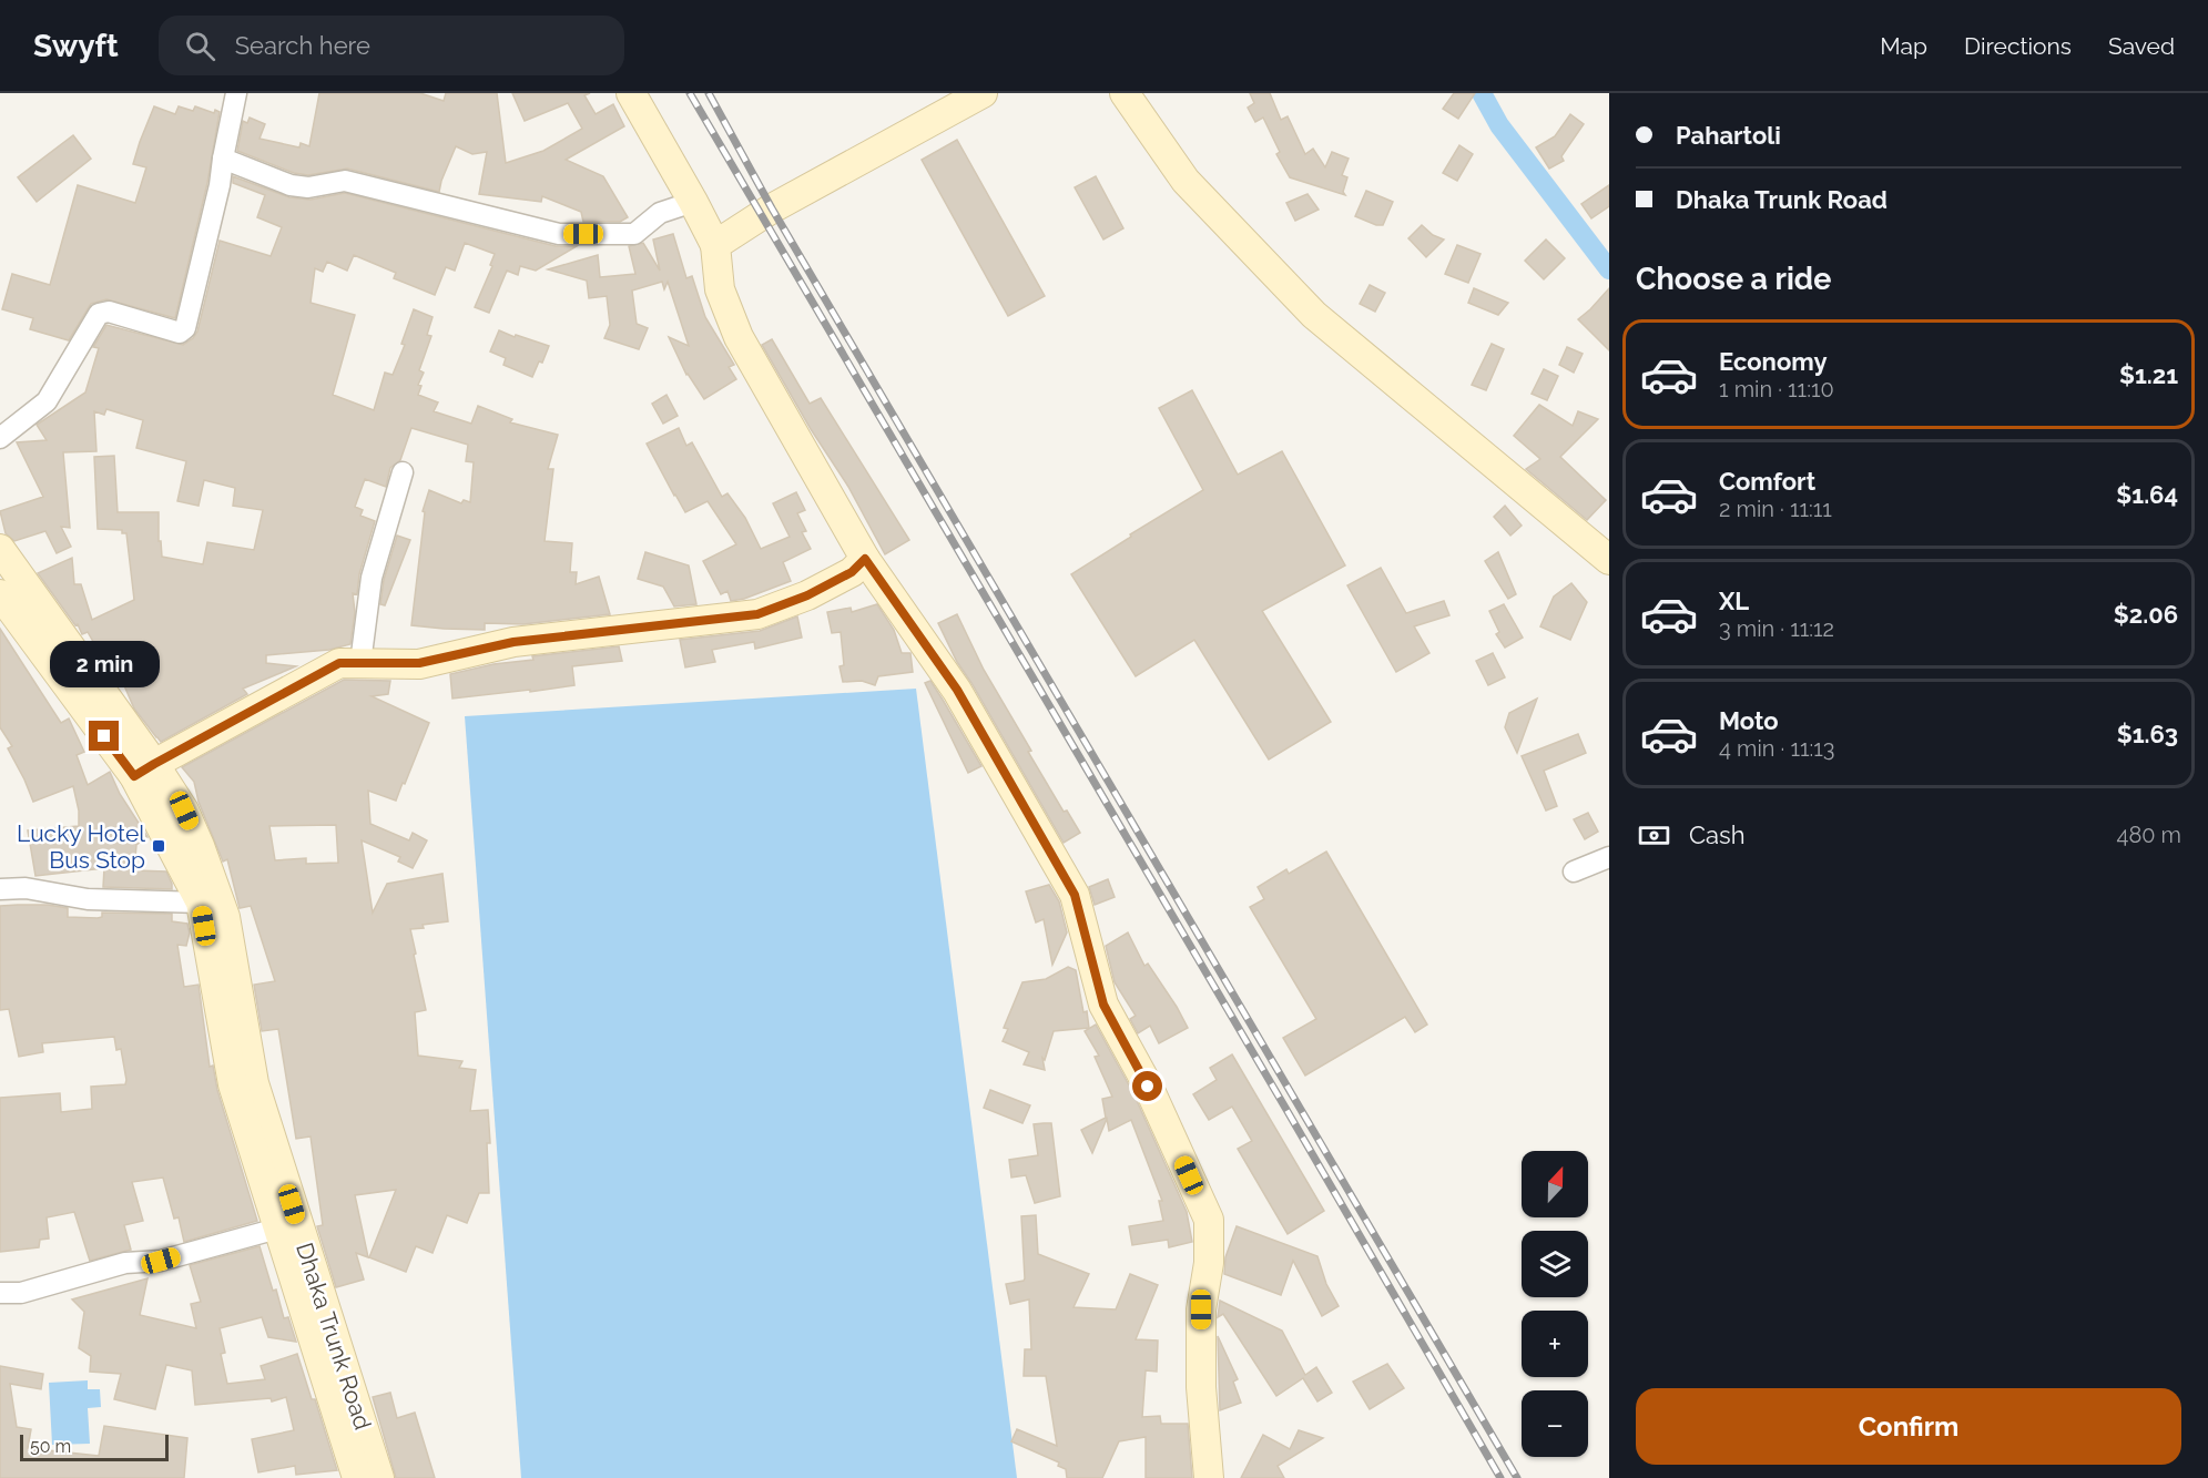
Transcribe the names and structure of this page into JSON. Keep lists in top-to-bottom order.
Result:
{
  "streets": {
    "main road": ["Dhaka Trunk Road"]
  },
  "places": {
    "transit": ["Lucky Hotel Bus Stop"]
  },
  "scale_bar": "50 m",
  "north": "top",
  "page": {
    "header": "Swyft",
    "search": "Search here",
    "nav": ["Map", "Directions", "Saved"],
    "banner": ["Pahartoli", "Dhaka Trunk Road"],
    "heading": "Choose a ride",
    "list": [
      {
        "name": "Economy",
        "note": "1 min · 11:10",
        "value": "$1.21"
      },
      {
        "name": "Comfort",
        "note": "2 min · 11:11",
        "value": "$1.64"
      },
      {
        "name": "XL",
        "note": "3 min · 11:12",
        "value": "$2.06"
      },
      {
        "name": "Moto",
        "note": "4 min · 11:13",
        "value": "$1.63"
      }
    ],
    "bubble": "2 min",
    "pay": ["Cash", "480 m"],
    "map_buttons": ["+", "−"],
    "buttons": "Confirm",
    "scale": "50 m"
  }
}
